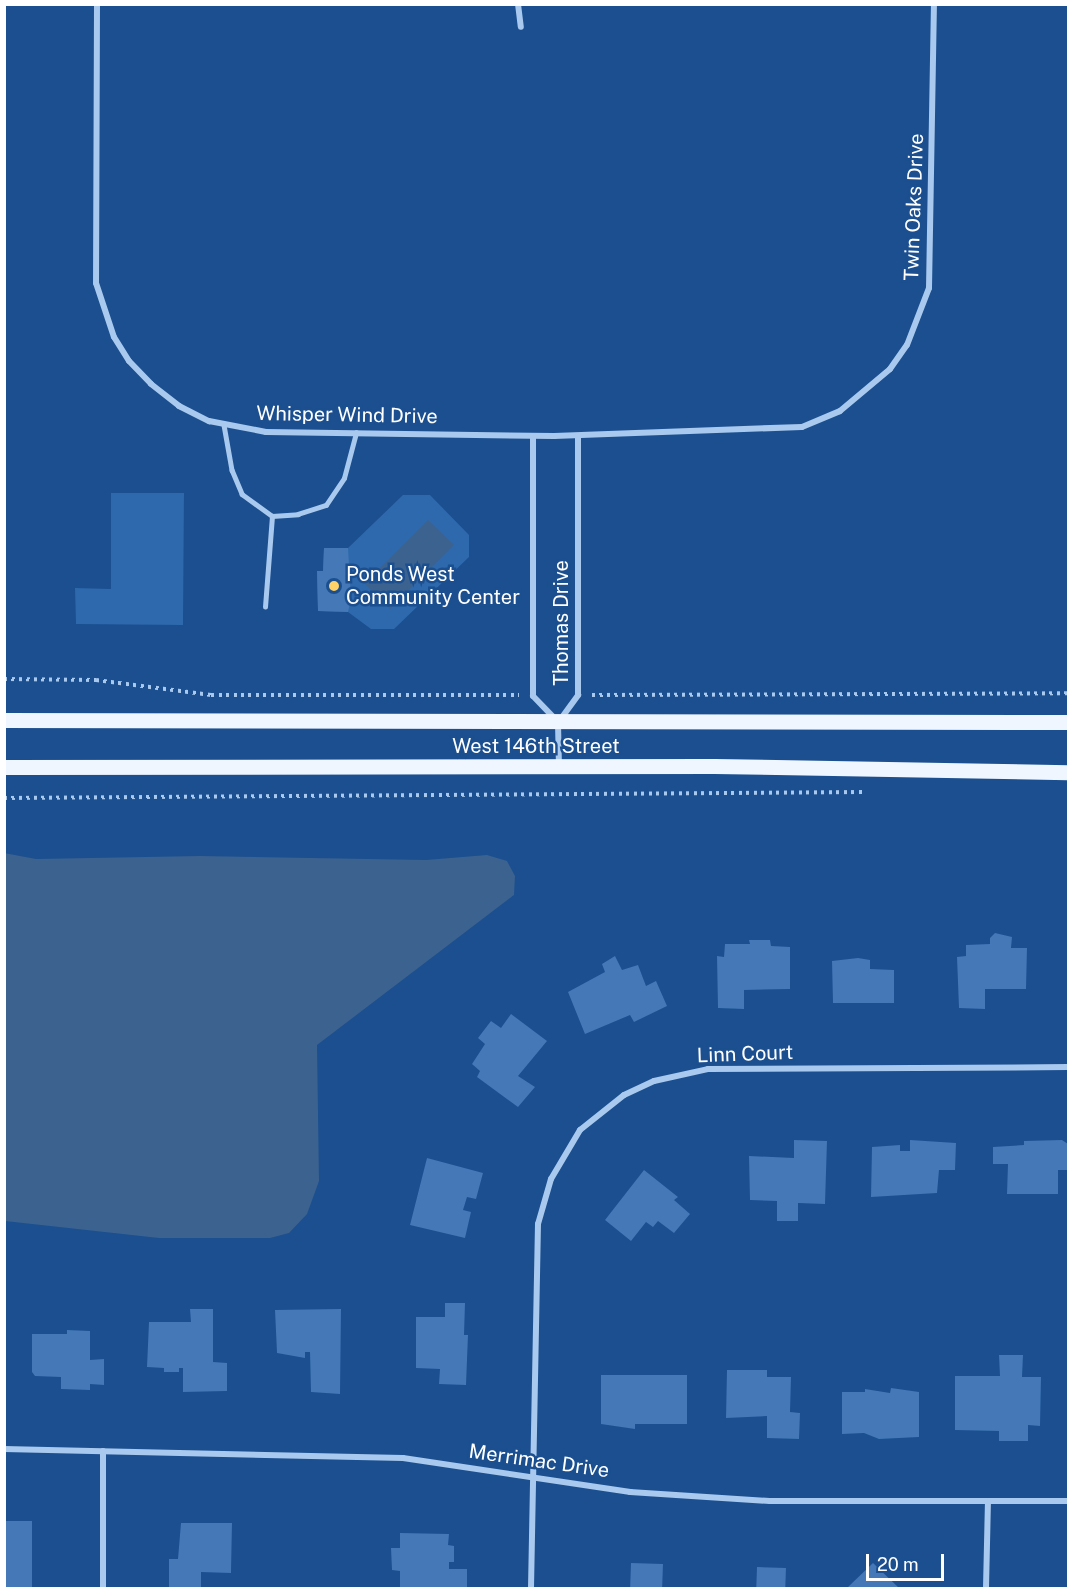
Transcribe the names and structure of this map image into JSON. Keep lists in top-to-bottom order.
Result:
{
  "streets": {
    "main road": ["West 146th Street"],
    "street": [
      "Twin Oaks Drive",
      "Whisper Wind Drive",
      "Thomas Drive",
      "Linn Court",
      "Merrimac Drive"
    ]
  },
  "crossings": [
    ["Twin Oaks Drive", "Whisper Wind Drive"],
    ["Twin Oaks Drive", "Thomas Drive"],
    ["Whisper Wind Drive", "Thomas Drive"],
    ["Thomas Drive", "West 146th Street"],
    ["Linn Court", "Merrimac Drive"]
  ],
  "places": ["Ponds West Community Center"],
  "scale_bar": "20 m"
}
